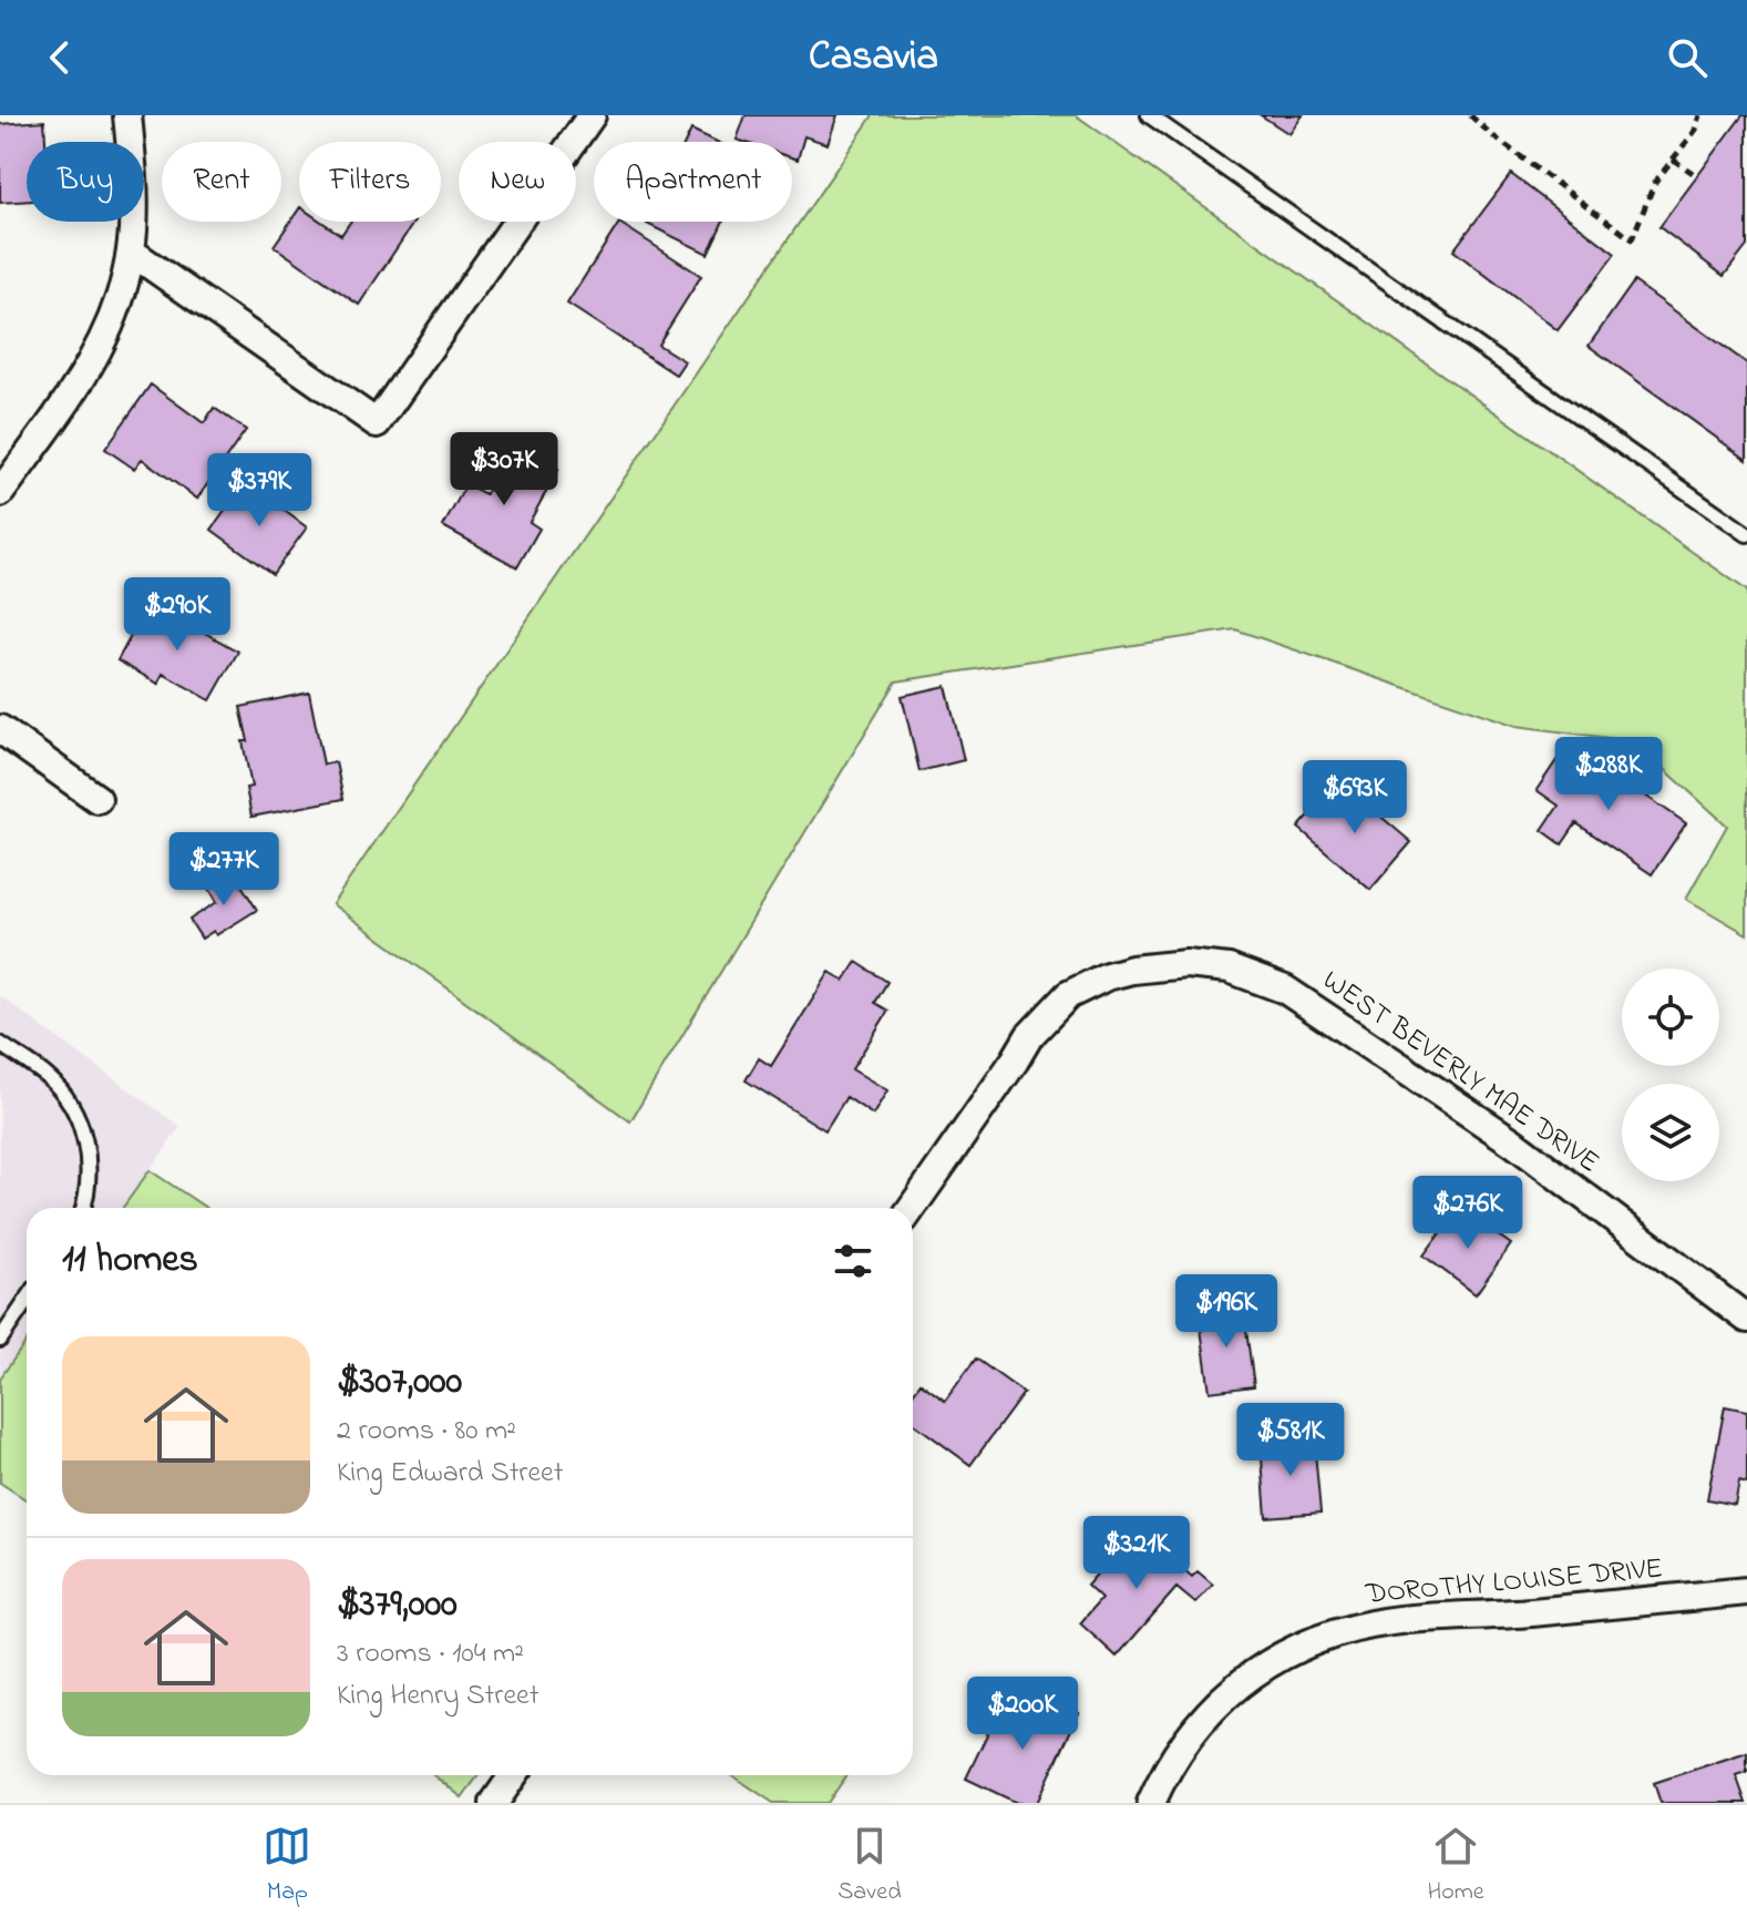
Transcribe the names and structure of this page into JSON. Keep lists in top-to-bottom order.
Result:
{
  "streets": {
    "street": ["WEST BEVERLY MAE DRIVE", "DOROTHY LOUISE DRIVE"]
  },
  "page": {
    "header": "Casavia",
    "chip": [
      "Buy",
      "Rent",
      "Filters",
      "New",
      "Apartment"
    ],
    "price": [
      "$307K",
      "$379K",
      "$290K",
      "$288K",
      "$693K",
      "$277K",
      "$276K",
      "$196K",
      "$581K",
      "$321K",
      "$200K"
    ],
    "heading": "11 homes",
    "list": [
      {
        "name": "$307,000",
        "note": "2 rooms · 80 m² · King Edward Street"
      },
      {
        "name": "$379,000",
        "note": "3 rooms · 104 m² · King Henry Street"
      }
    ],
    "tabs": ["Map", "Saved", "Home"]
  }
}
